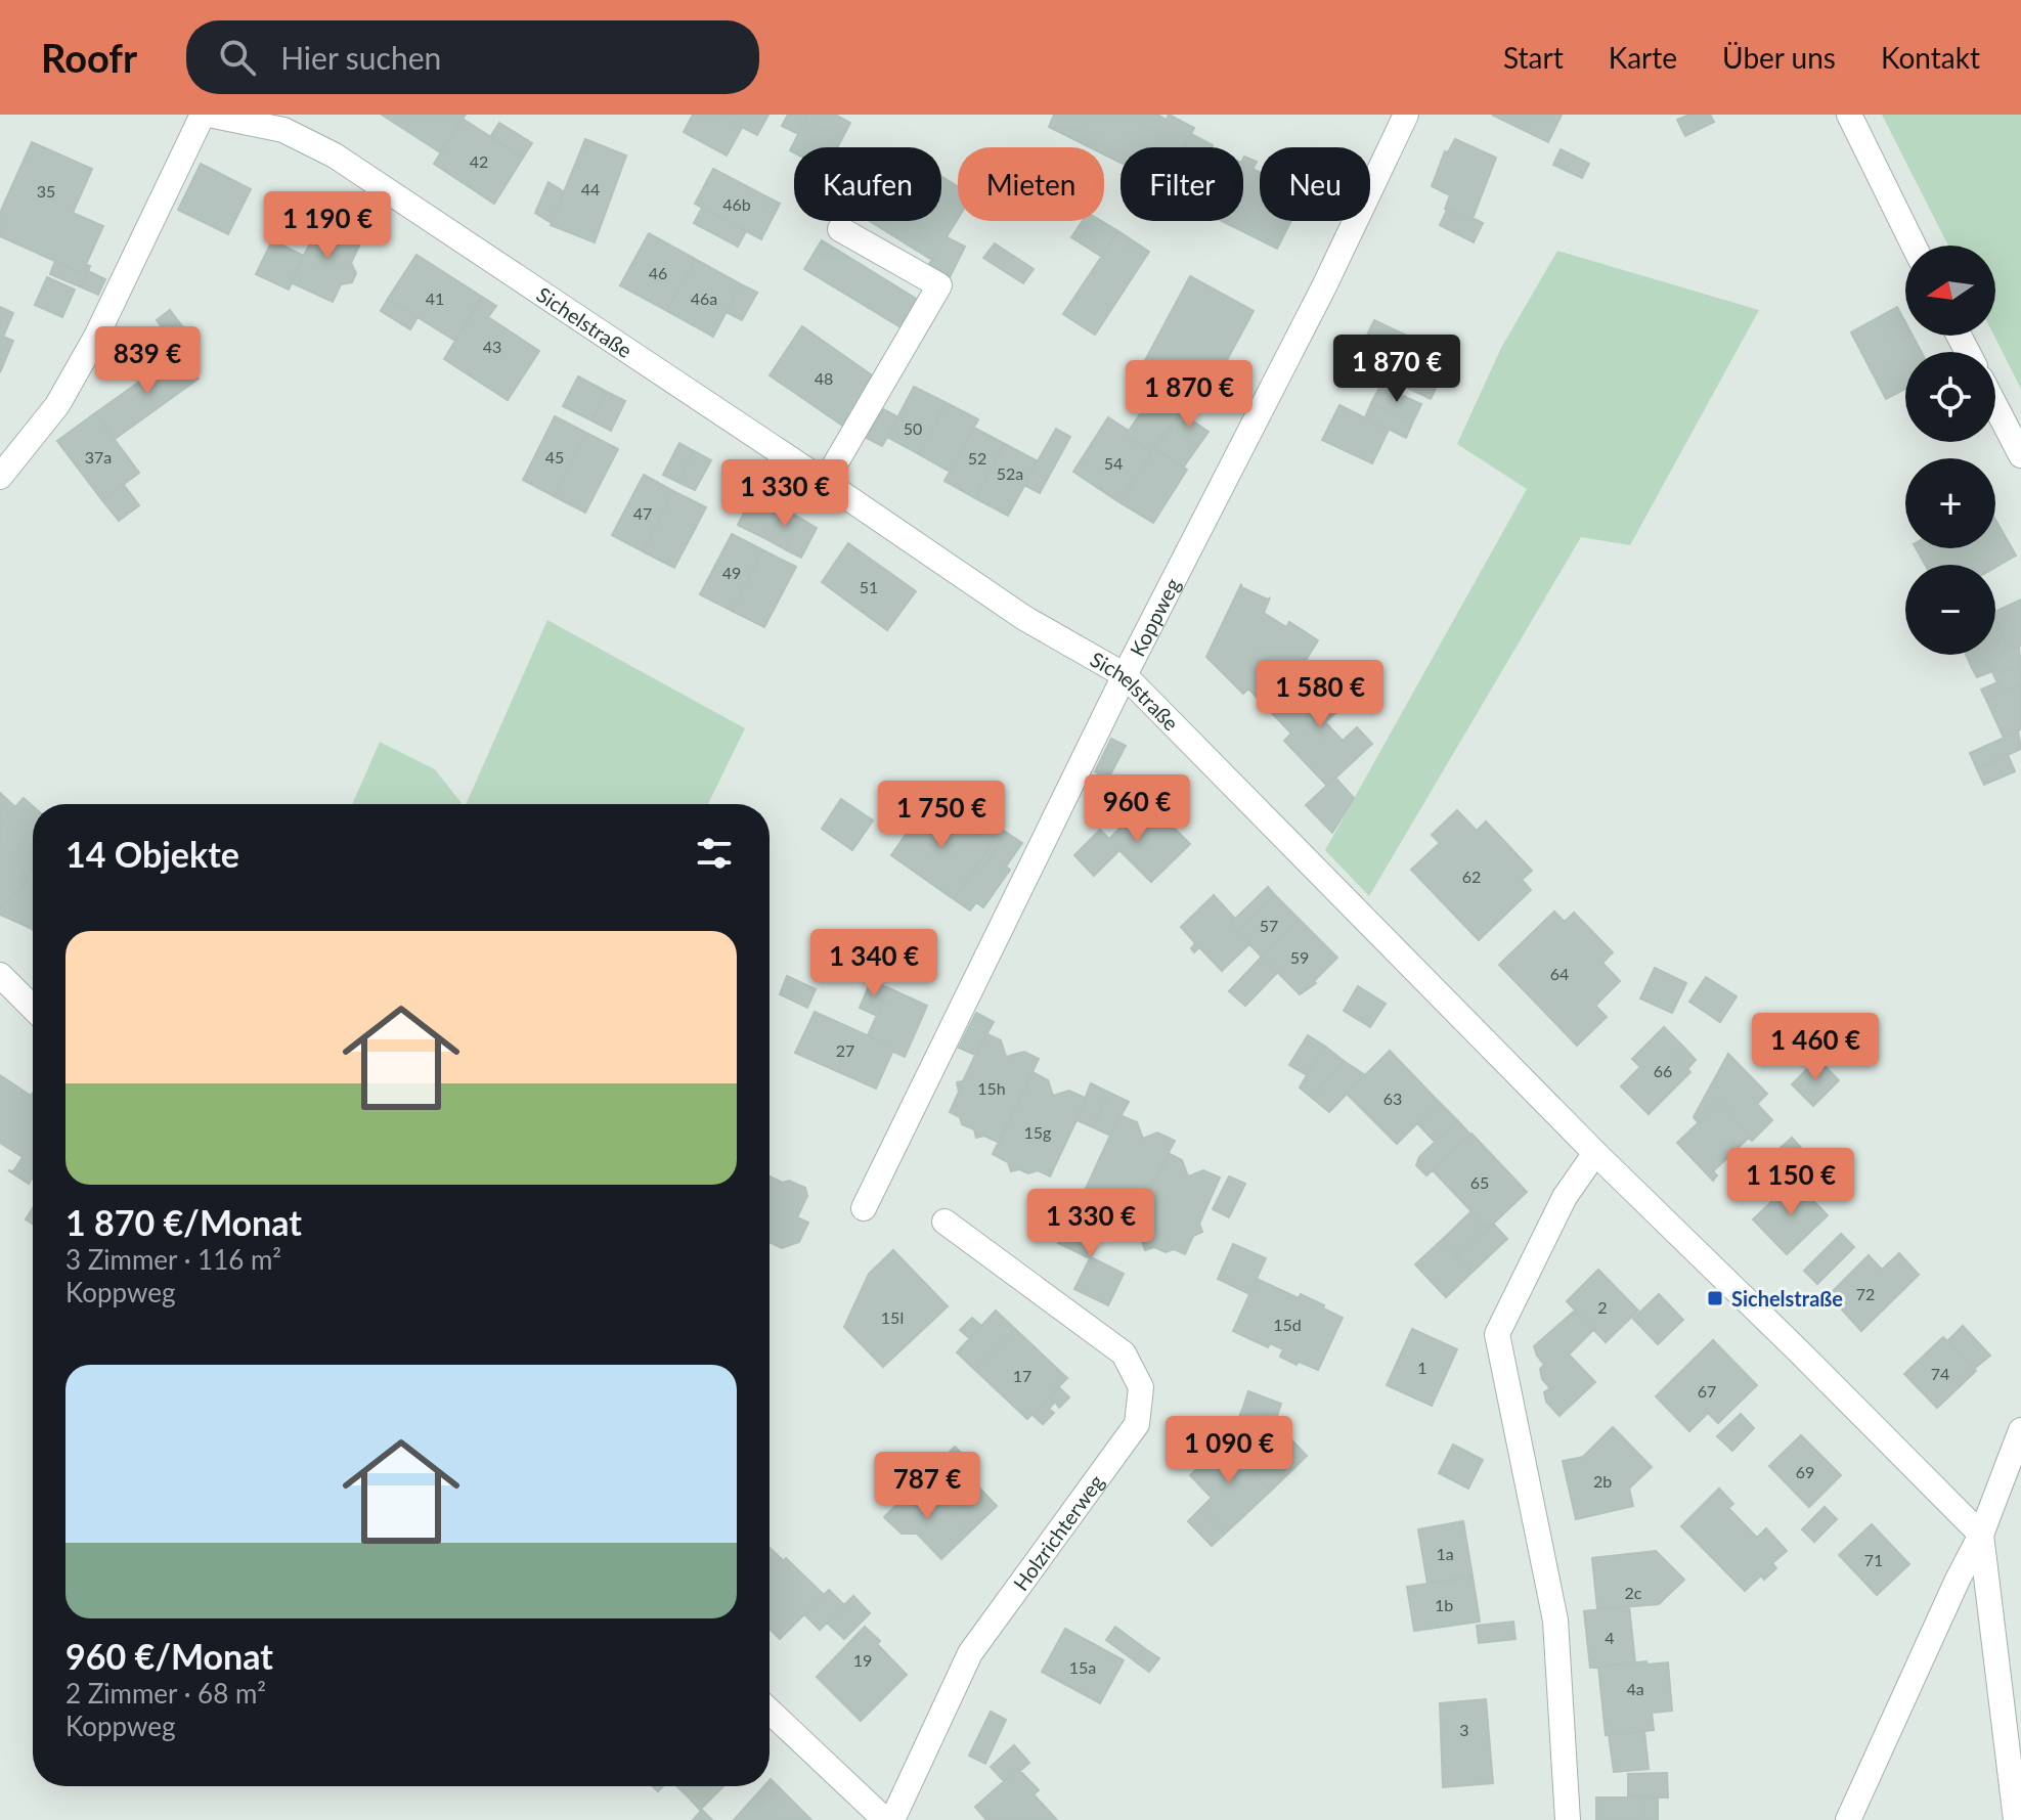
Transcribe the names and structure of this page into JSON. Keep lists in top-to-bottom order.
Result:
{
  "streets": {
    "street": ["Sichelstraße", "Koppweg", "Holzrichterweg"]
  },
  "crossings": [
    ["Sichelstraße", "Koppweg"]
  ],
  "places": {
    "transit": ["Sichelstraße"]
  },
  "house_numbers": [
    "42",
    "44",
    "35",
    "46b",
    "46",
    "41",
    "46a",
    "43",
    "48",
    "50",
    "37a",
    "45",
    "52",
    "54",
    "52a",
    "47",
    "49",
    "51",
    "62",
    "57",
    "59",
    "64",
    "27",
    "66",
    "15h",
    "63",
    "15g",
    "65",
    "72",
    "2",
    "15l",
    "15d",
    "1",
    "74",
    "17",
    "67",
    "69",
    "2b",
    "1a",
    "71",
    "2c",
    "1b",
    "4",
    "19",
    "15a",
    "4a",
    "3"
  ],
  "north": "left",
  "page": {
    "header": "Roofr",
    "search": "Hier suchen",
    "nav": [
      "Start",
      "Karte",
      "Über uns",
      "Kontakt"
    ],
    "chip": [
      "Kaufen",
      "Mieten",
      "Filter",
      "Neu"
    ],
    "price": [
      "1 190 €",
      "839 €",
      "1 870 €",
      "1 870 €",
      "1 330 €",
      "1 580 €",
      "960 €",
      "1 750 €",
      "1 340 €",
      "1 460 €",
      "1 150 €",
      "1 330 €",
      "1 090 €",
      "787 €"
    ],
    "map_buttons": ["+", "−"],
    "heading": "14 Objekte",
    "list": [
      {
        "name": "1 870 €/Monat",
        "note": "3 Zimmer · 116 m² · Koppweg"
      },
      {
        "name": "960 €/Monat",
        "note": "2 Zimmer · 68 m² · Koppweg"
      }
    ]
  }
}
